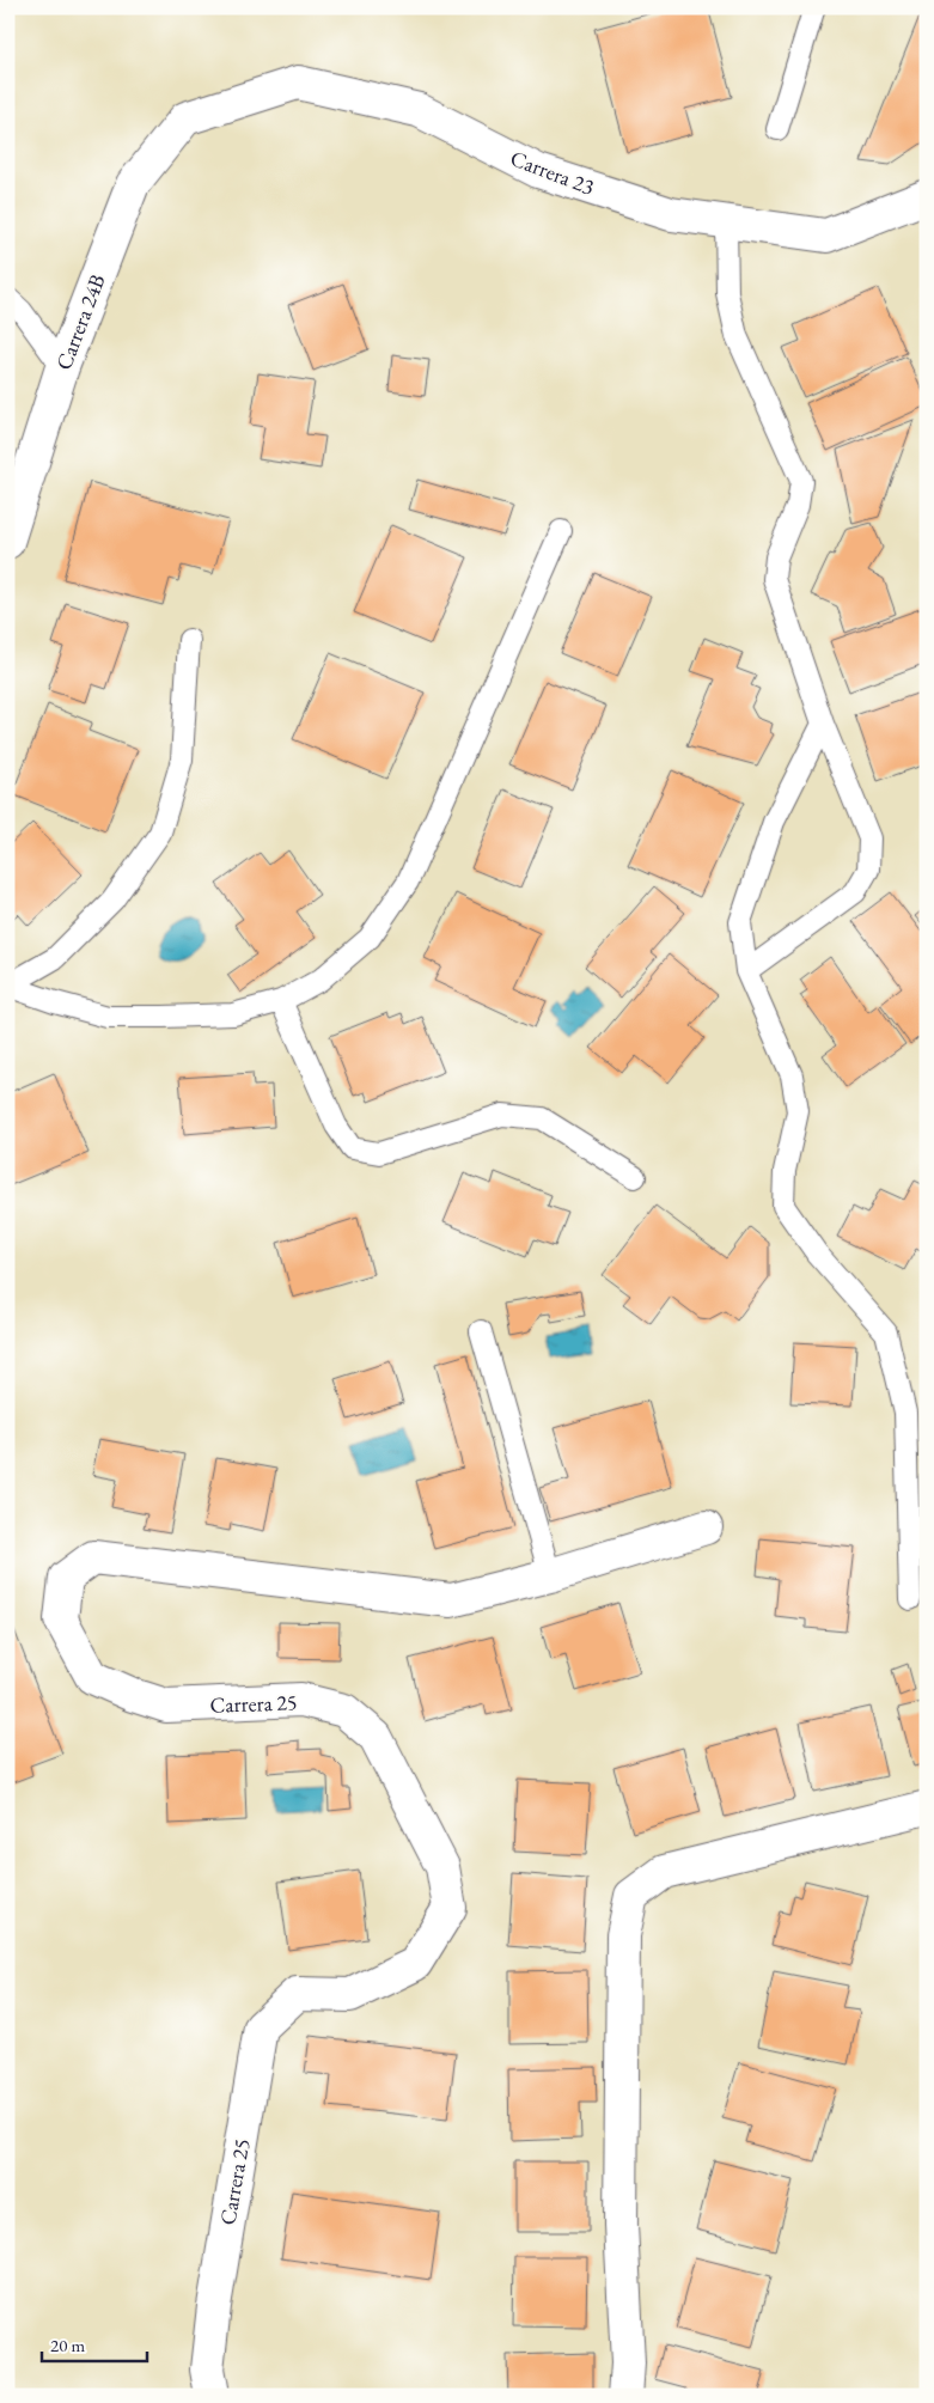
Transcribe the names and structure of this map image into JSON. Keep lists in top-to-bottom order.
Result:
{
  "streets": {
    "street": ["Carrera 23", "Carrera 24B", "Carrera 25"]
  },
  "crossings": [
    ["Carrera 23", "Carrera 24B"]
  ],
  "scale_bar": "20 m"
}
